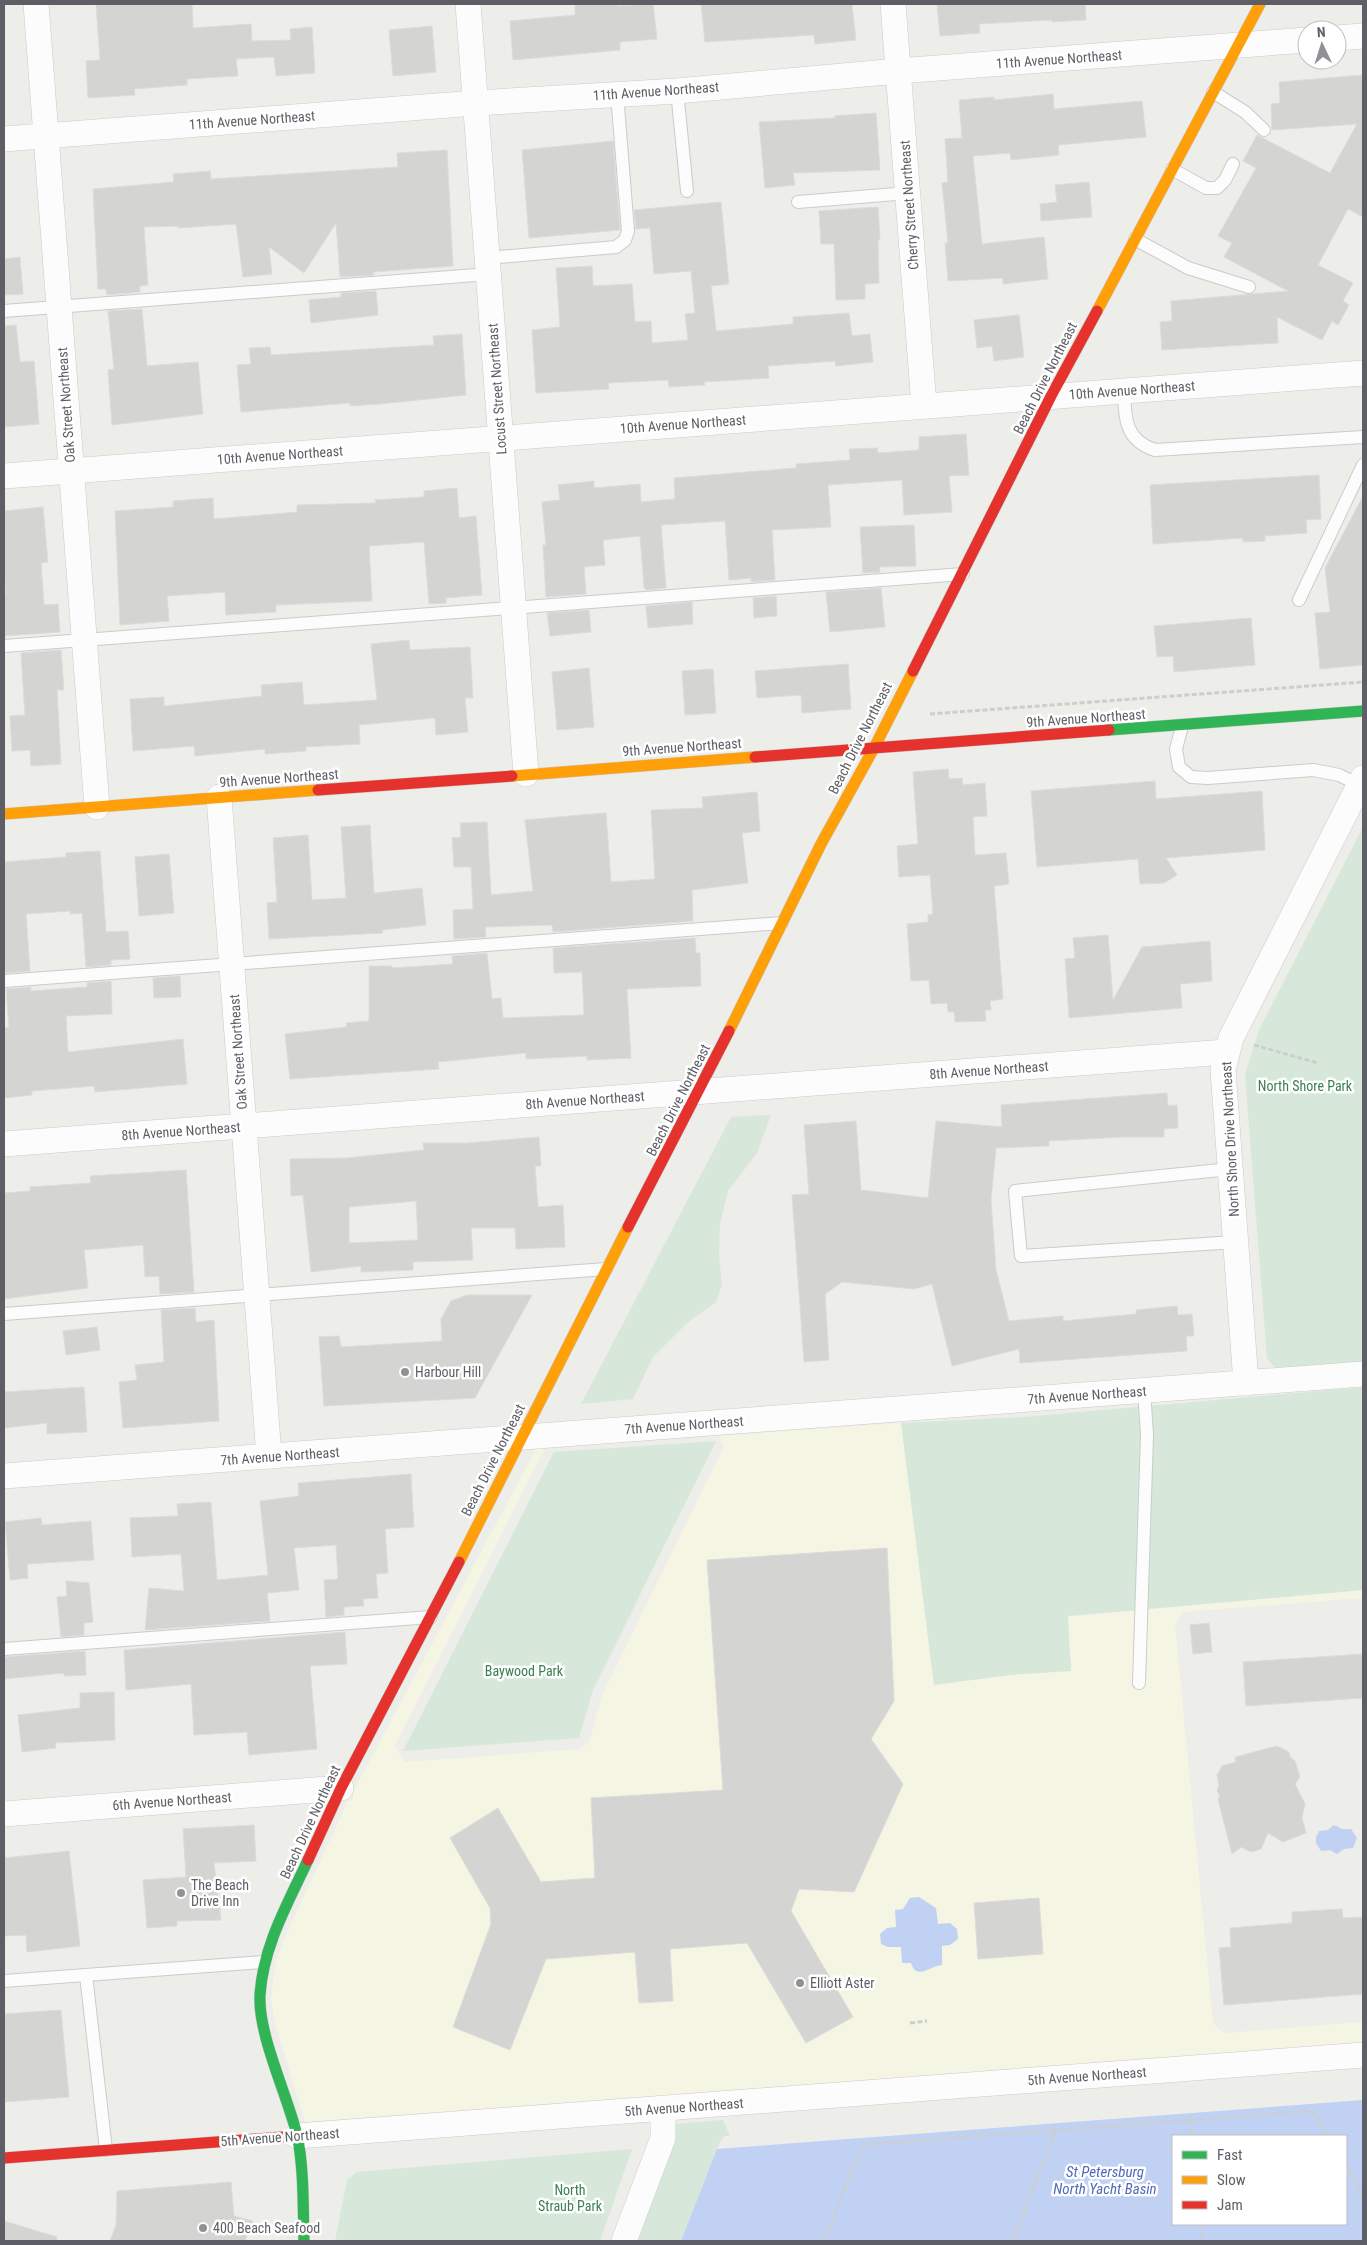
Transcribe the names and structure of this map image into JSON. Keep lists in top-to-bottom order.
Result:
{
  "streets": {
    "street": [
      "11th Avenue Northeast",
      "Cherry Street Northeast",
      "Beach Drive Northeast",
      "Locust Street Northeast",
      "10th Avenue Northeast",
      "Oak Street Northeast",
      "9th Avenue Northeast",
      "8th Avenue Northeast",
      "North Shore Drive Northeast",
      "7th Avenue Northeast",
      "6th Avenue Northeast",
      "5th Avenue Northeast"
    ]
  },
  "crossings": [
    ["11th Avenue Northeast", "Cherry Street Northeast"],
    ["11th Avenue Northeast", "Beach Drive Northeast"],
    ["11th Avenue Northeast", "Locust Street Northeast"],
    ["11th Avenue Northeast", "Oak Street Northeast"],
    ["Cherry Street Northeast", "10th Avenue Northeast"],
    ["Beach Drive Northeast", "10th Avenue Northeast"],
    ["Beach Drive Northeast", "9th Avenue Northeast"],
    ["Beach Drive Northeast", "8th Avenue Northeast"],
    ["Beach Drive Northeast", "7th Avenue Northeast"],
    ["Beach Drive Northeast", "6th Avenue Northeast"],
    ["Beach Drive Northeast", "5th Avenue Northeast"],
    ["Locust Street Northeast", "10th Avenue Northeast"],
    ["Locust Street Northeast", "9th Avenue Northeast"],
    ["10th Avenue Northeast", "Oak Street Northeast"],
    ["Oak Street Northeast", "9th Avenue Northeast"],
    ["Oak Street Northeast", "8th Avenue Northeast"],
    ["Oak Street Northeast", "7th Avenue Northeast"],
    ["8th Avenue Northeast", "North Shore Drive Northeast"],
    ["North Shore Drive Northeast", "7th Avenue Northeast"]
  ],
  "water": ["St Petersburg North Yacht Basin"],
  "parks": ["North Shore Park", "Baywood Park", "North Straub Park"],
  "places": [
    "Harbour Hill",
    "The Beach Drive Inn",
    "Elliott Aster",
    "400 Beach Seafood"
  ],
  "legend": ["Fast", "Slow", "Jam"],
  "north": "top"
}
